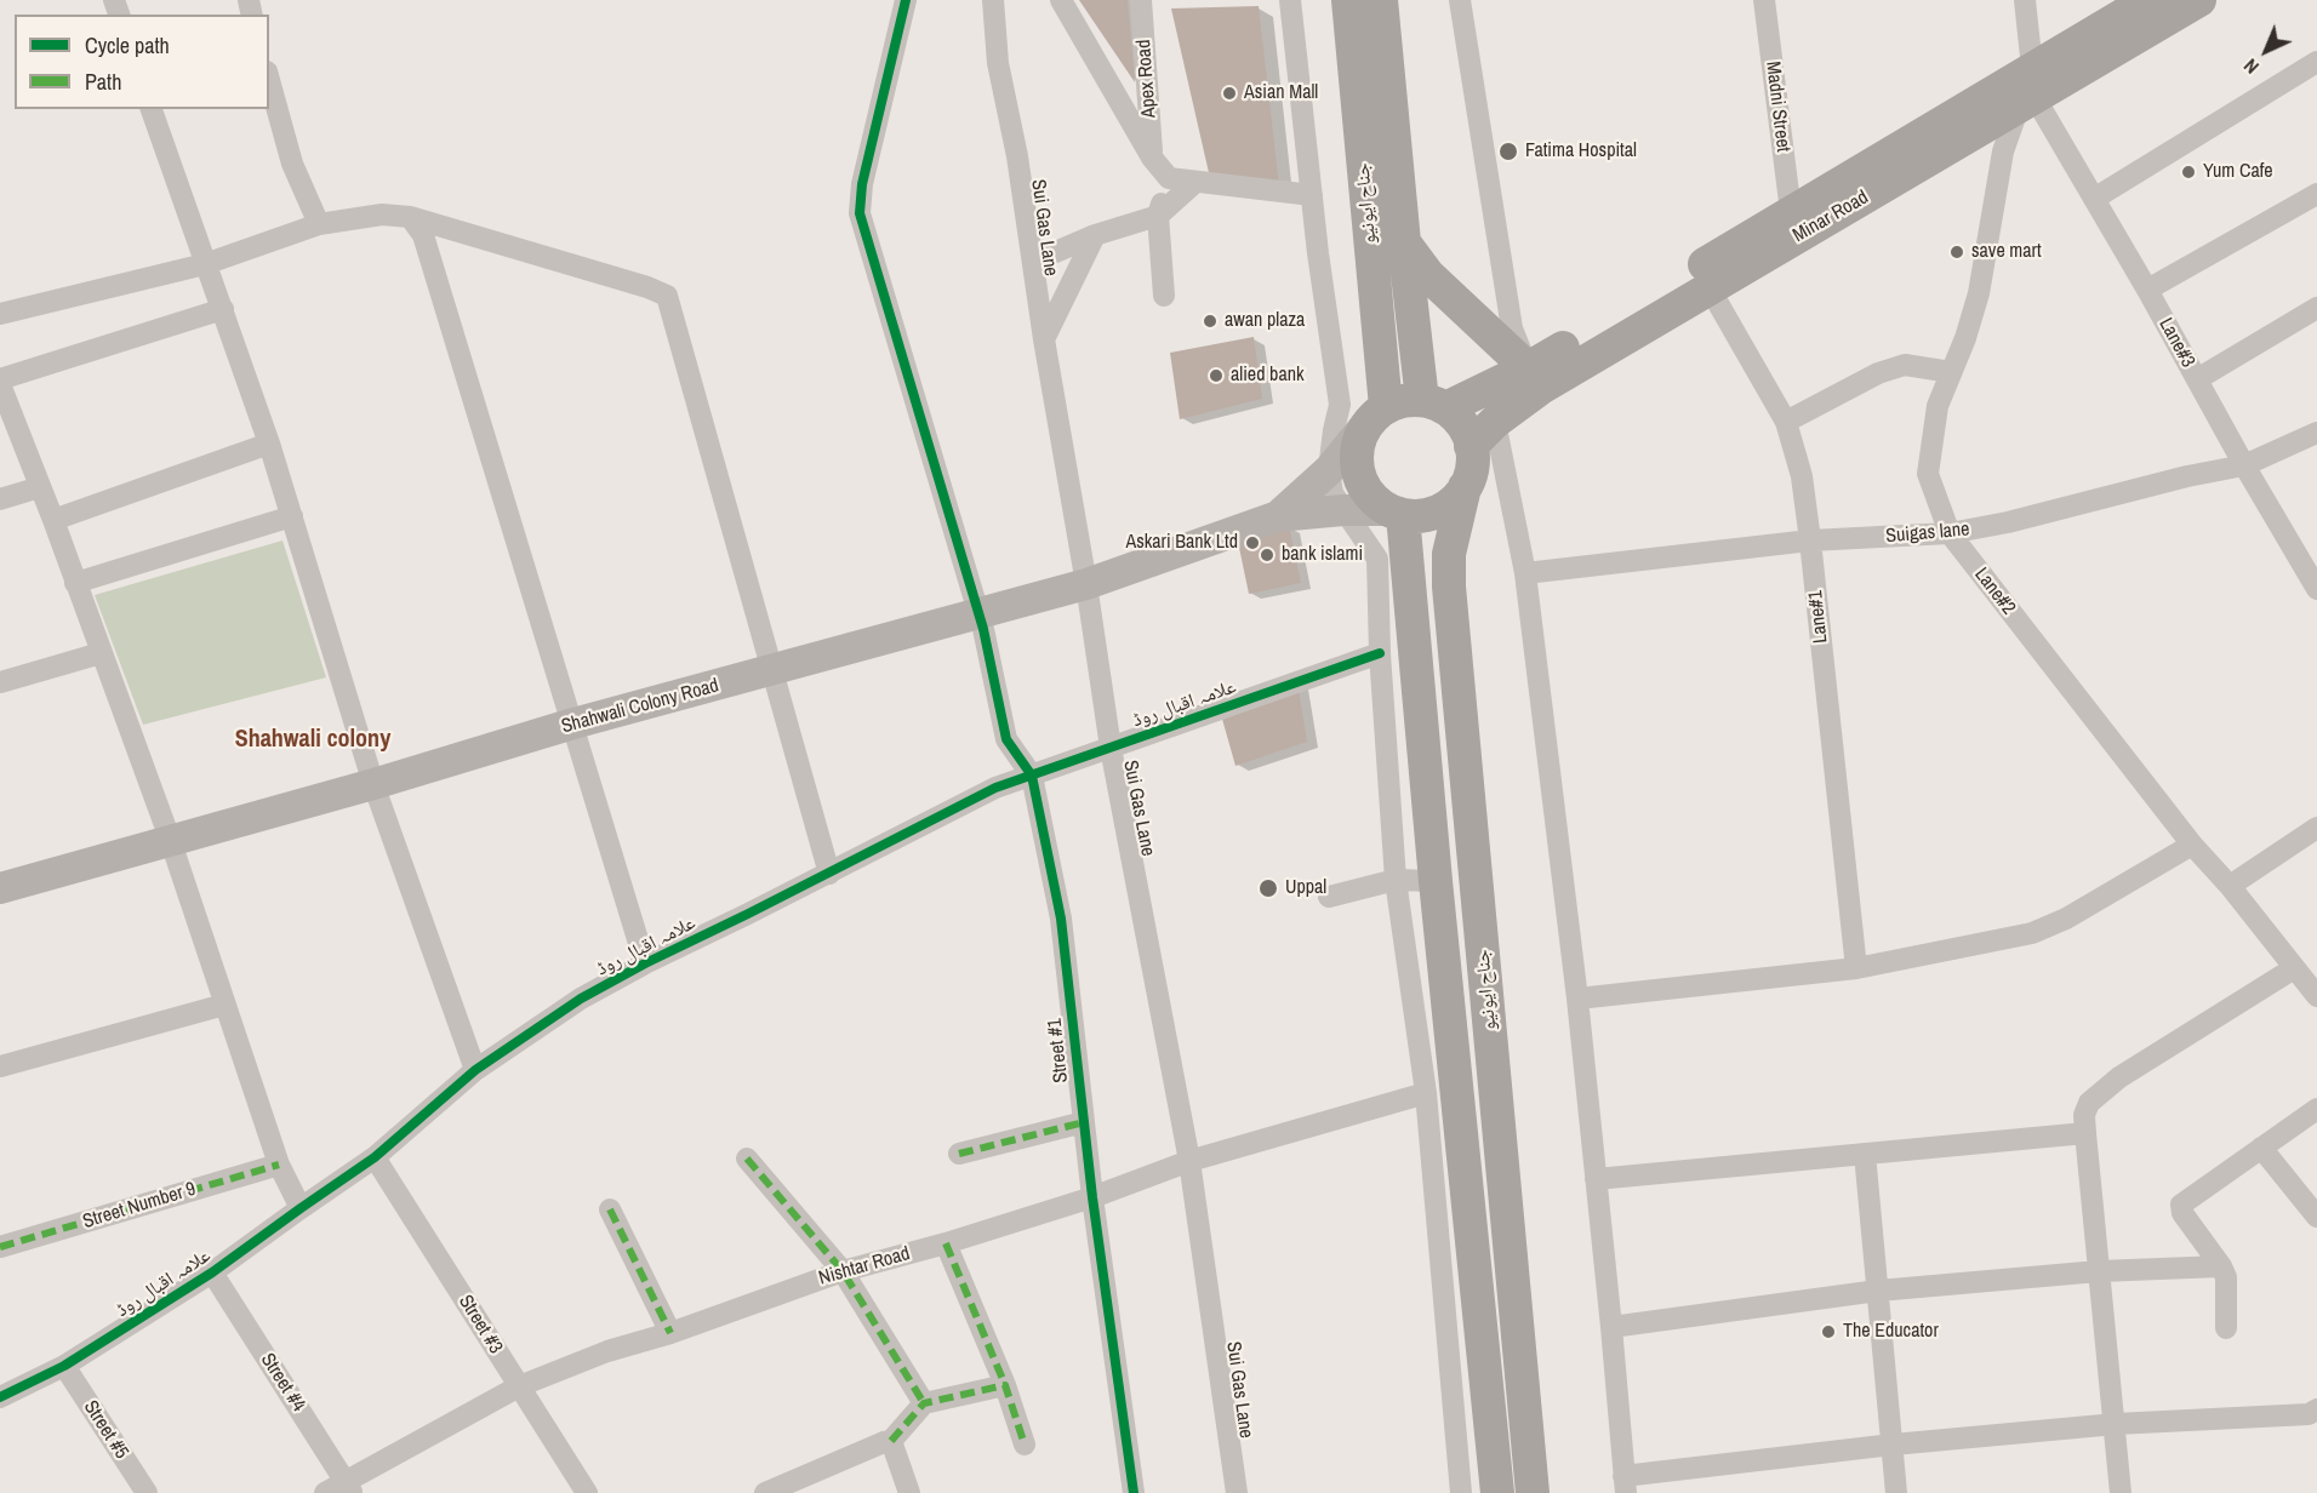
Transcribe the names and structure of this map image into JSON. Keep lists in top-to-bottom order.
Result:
{
  "streets": {
    "main road": ["جناح ایونیو", "Minar Road", "Shahwali Colony Road"],
    "street": [
      "Apex Road",
      "Madni Street",
      "Sui Gas Lane",
      "Lane#3",
      "Suigas lane",
      "Lane#2",
      "Lane#1",
      "علامہ اقبال روڈ",
      "Street #1",
      "Street Number 9",
      "Nishtar Road",
      "Street #3",
      "Street #4",
      "Street #5"
    ]
  },
  "crossings": [
    ["Madni Street", "Minar Road"],
    ["جناح ایونیو", "Minar Road"],
    ["جناح ایونیو", "Shahwali Colony Road"],
    ["Minar Road", "Lane#3"],
    ["Minar Road", "Lane#2"],
    ["Minar Road", "Lane#1"],
    ["Minar Road", "Shahwali Colony Road"],
    ["Sui Gas Lane", "علامہ اقبال روڈ"],
    ["Sui Gas Lane", "Shahwali Colony Road"],
    ["Sui Gas Lane", "Nishtar Road"],
    ["Lane#3", "Suigas lane"],
    ["Lane#3", "Lane#2"],
    ["Suigas lane", "Lane#2"],
    ["Suigas lane", "Lane#1"],
    ["علامہ اقبال روڈ", "Street #1"],
    ["علامہ اقبال روڈ", "Street #3"],
    ["علامہ اقبال روڈ", "Street #4"],
    ["علامہ اقبال روڈ", "Street #5"],
    ["Shahwali Colony Road", "Street #1"],
    ["Street #1", "Nishtar Road"],
    ["Nishtar Road", "Street #3"],
    ["Nishtar Road", "Street #4"]
  ],
  "districts": ["Shahwali colony"],
  "places": [
    "Asian Mall",
    "Fatima Hospital",
    "Yum Cafe",
    "save mart",
    "awan plaza",
    "alied bank",
    "Askari Bank Ltd",
    "bank islami",
    "Uppal",
    "The Educator"
  ],
  "legend": ["Cycle path", "Path"],
  "north": "bottom left"
}
